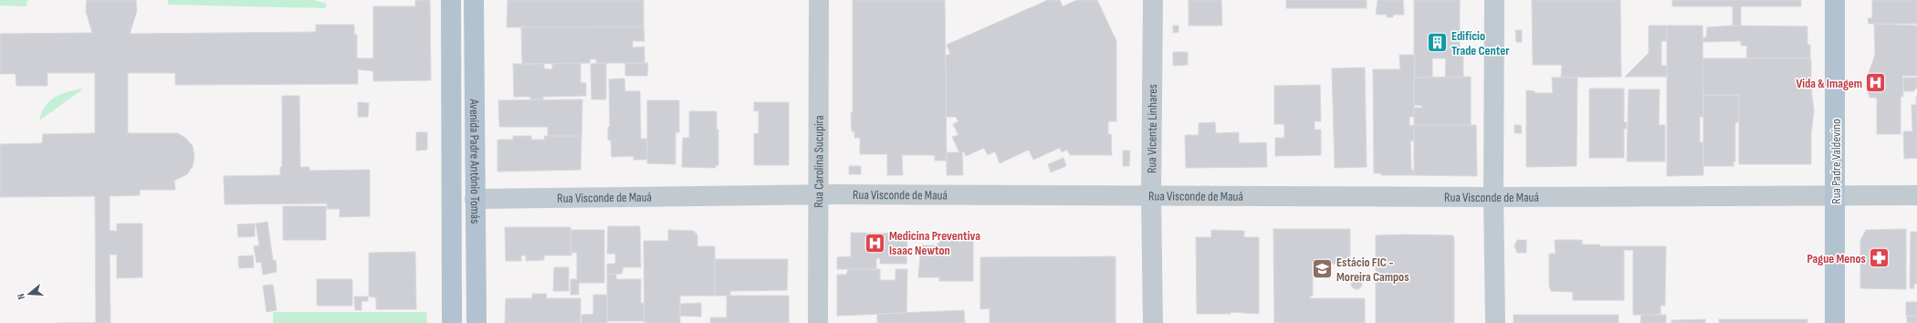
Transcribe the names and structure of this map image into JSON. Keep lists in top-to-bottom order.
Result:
{
  "streets": {
    "main road": ["Avenida Padre Antônio Tomás", "Rua Padre Valdevino"],
    "street": ["Rua Vicente Linhares", "Rua Carolina Sucupira", "Rua Visconde de Mauá"]
  },
  "crossings": [
    ["Rua Vicente Linhares", "Rua Visconde de Mauá"],
    ["Avenida Padre Antônio Tomás", "Rua Visconde de Mauá"],
    ["Rua Carolina Sucupira", "Rua Visconde de Mauá"],
    ["Rua Padre Valdevino", "Rua Visconde de Mauá"]
  ],
  "places": {
    "building": ["Edifício Trade Center"],
    "hospital": ["Vida & Imagem", "Medicina Preventiva Isaac Newton"],
    "pharmacy": ["Pague Menos"],
    "school or university": ["Estácio FIC - Moreira Campos"]
  },
  "north": "left"
}
